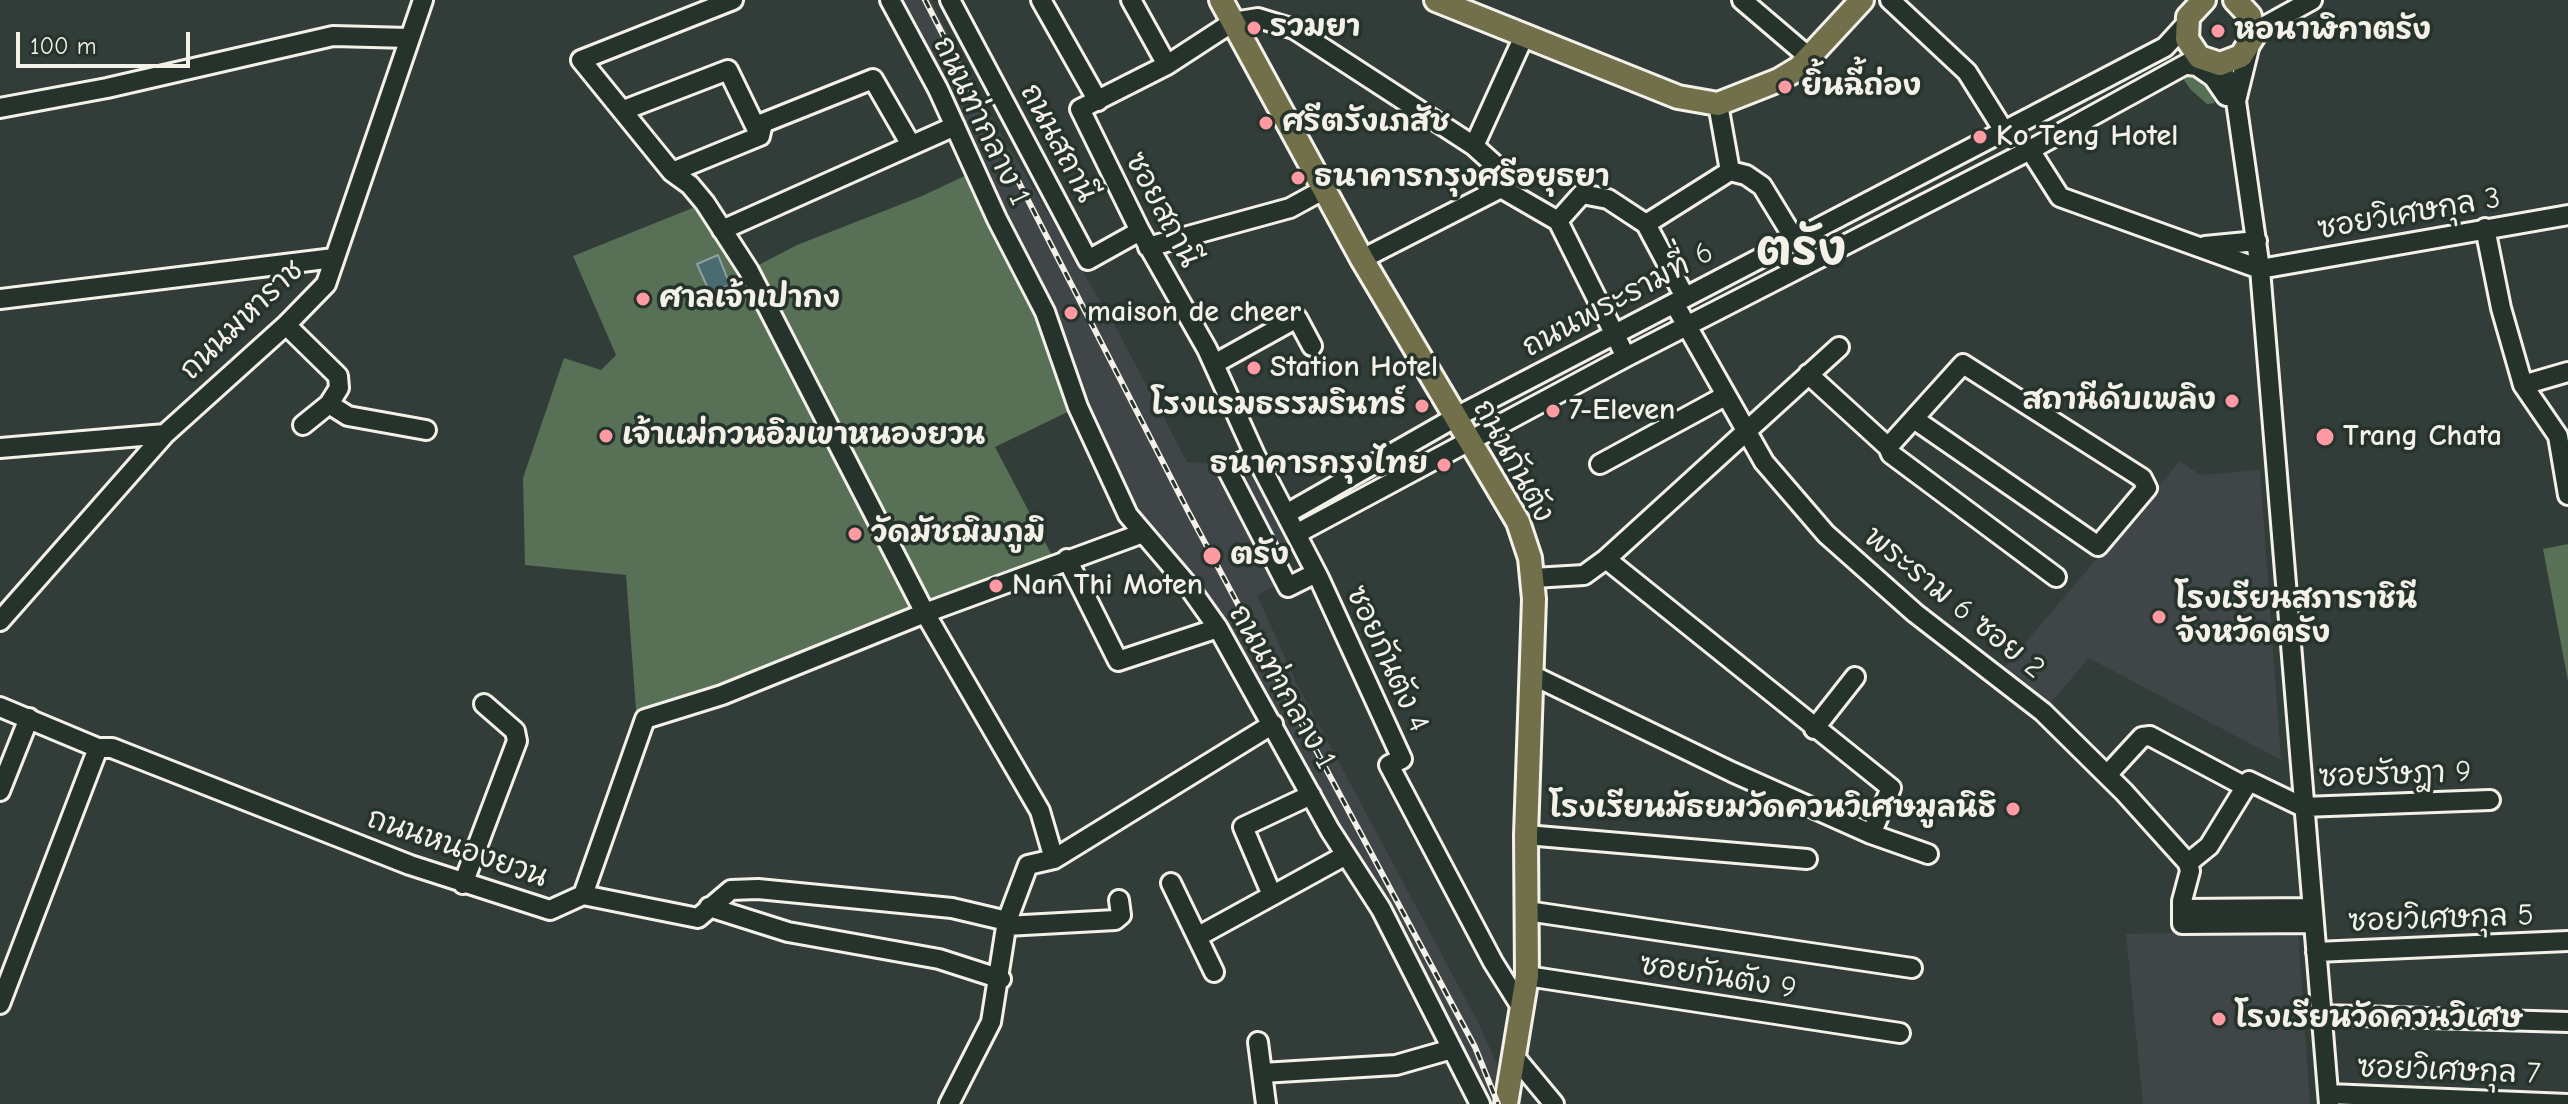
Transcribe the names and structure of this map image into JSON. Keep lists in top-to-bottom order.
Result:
{
  "streets": {
    "main road": ["ถนนกันตัง"],
    "street": [
      "ถนนท่ากลาง 1",
      "ถนนสถานี",
      "ซอยสถานี",
      "ซอยวิเศษกุล 3",
      "ถนนพระรามที่ 6",
      "ถนนมหาราช",
      "พระราม 6 ซอย 2",
      "ซอยกันตัง 4",
      "ซอยรัษฎา 9",
      "ถนนหนองยวน",
      "ซอยวิเศษกุล 5",
      "ซอยกันตัง 9",
      "ซอยวิเศษกุล 7"
    ]
  },
  "crossings": [
    ["ถนนท่ากลาง 1", "ถนนหนองยวน"],
    ["ถนนสถานี", "ซอยสถานี"],
    ["ซอยสถานี", "ซอยกันตัง 4"],
    ["ถนนพระรามที่ 6", "ถนนกันตัง"],
    ["ถนนพระรามที่ 6", "พระราม 6 ซอย 2"],
    ["ถนนพระรามที่ 6", "ซอยกันตัง 4"],
    ["ถนนกันตัง", "ซอยกันตัง 4"],
    ["ถนนกันตัง", "ซอยกันตัง 9"]
  ],
  "districts": ["ตรัง"],
  "places": [
    "รวมยา",
    "หอนาฬิกาตรัง",
    "ยิ้นฉี้ถ่อง",
    "ศรีตรังเภสัช",
    "Ko Teng Hotel",
    "ธนาคารกรุงศรีอยุธยา",
    "ศาลเจ้าเปากง",
    "maison de cheer",
    "Station Hotel",
    "สถานีดับเพลิง",
    "โรงแรมธรรมรินทร์",
    "7-Eleven",
    "เจ้าเเม่กวนอิมเขาหนองยวน",
    "Trang Chata",
    "ธนาคารกรุงไทย",
    "วัดมัชฌิมภูมิ",
    "ตรัง",
    "Nan Thi Moten",
    "โรงเรียนสภาราชินี จังหวัดตรัง",
    "โรงเรียนมัธยมวัดควนวิเศษมูลนิธิ",
    "โรงเรียนวัดควนวิเศษ"
  ],
  "scale_bar": "100 m"
}
